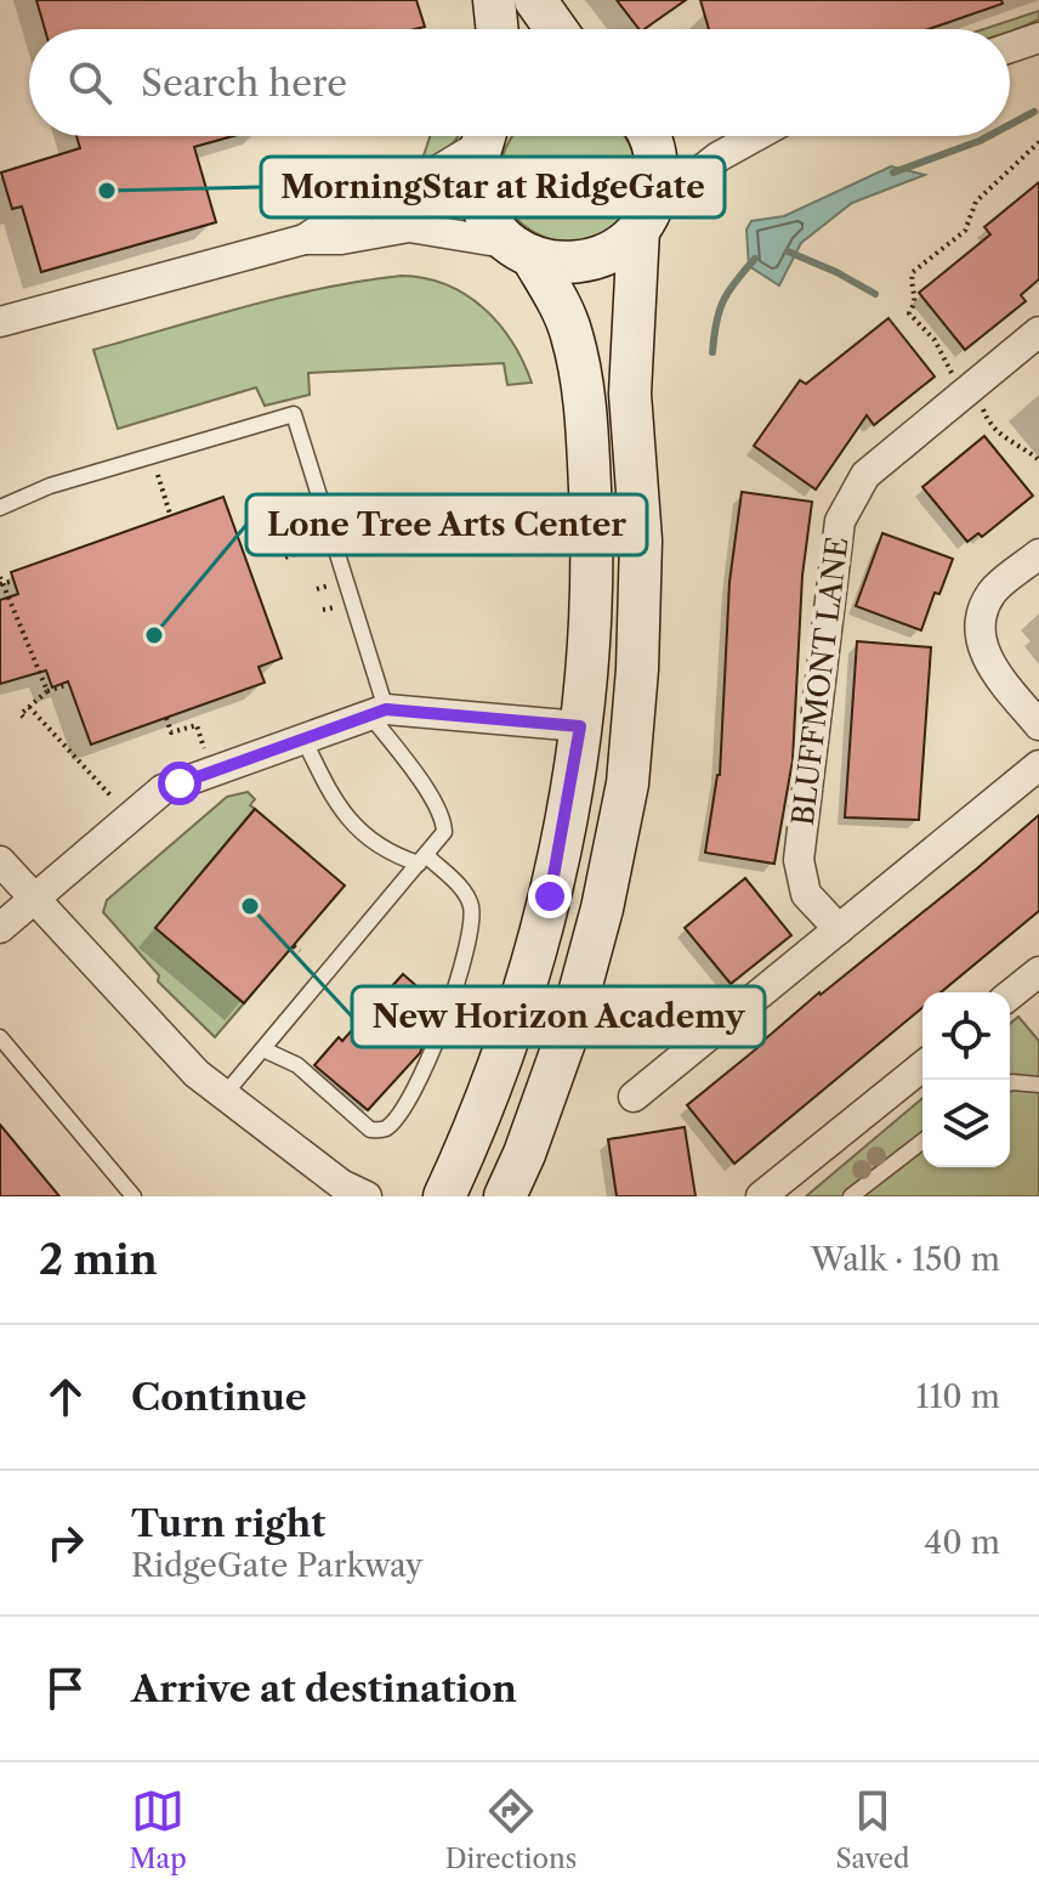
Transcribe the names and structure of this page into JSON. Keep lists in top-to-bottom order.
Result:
{
  "streets": {
    "street": ["BLUFFMONT LANE"]
  },
  "places": ["MorningStar at RidgeGate", "Lone Tree Arts Center", "New Horizon Academy"],
  "page": {
    "search": "Search here",
    "heading": ["2 min", "Walk · 150 m"],
    "list": [
      ["Continue", "110 m"],
      ["Turn right", "RidgeGate Parkway", "40 m"],
      "Arrive at destination"
    ],
    "nav": ["Map", "Directions", "Saved"]
  }
}
